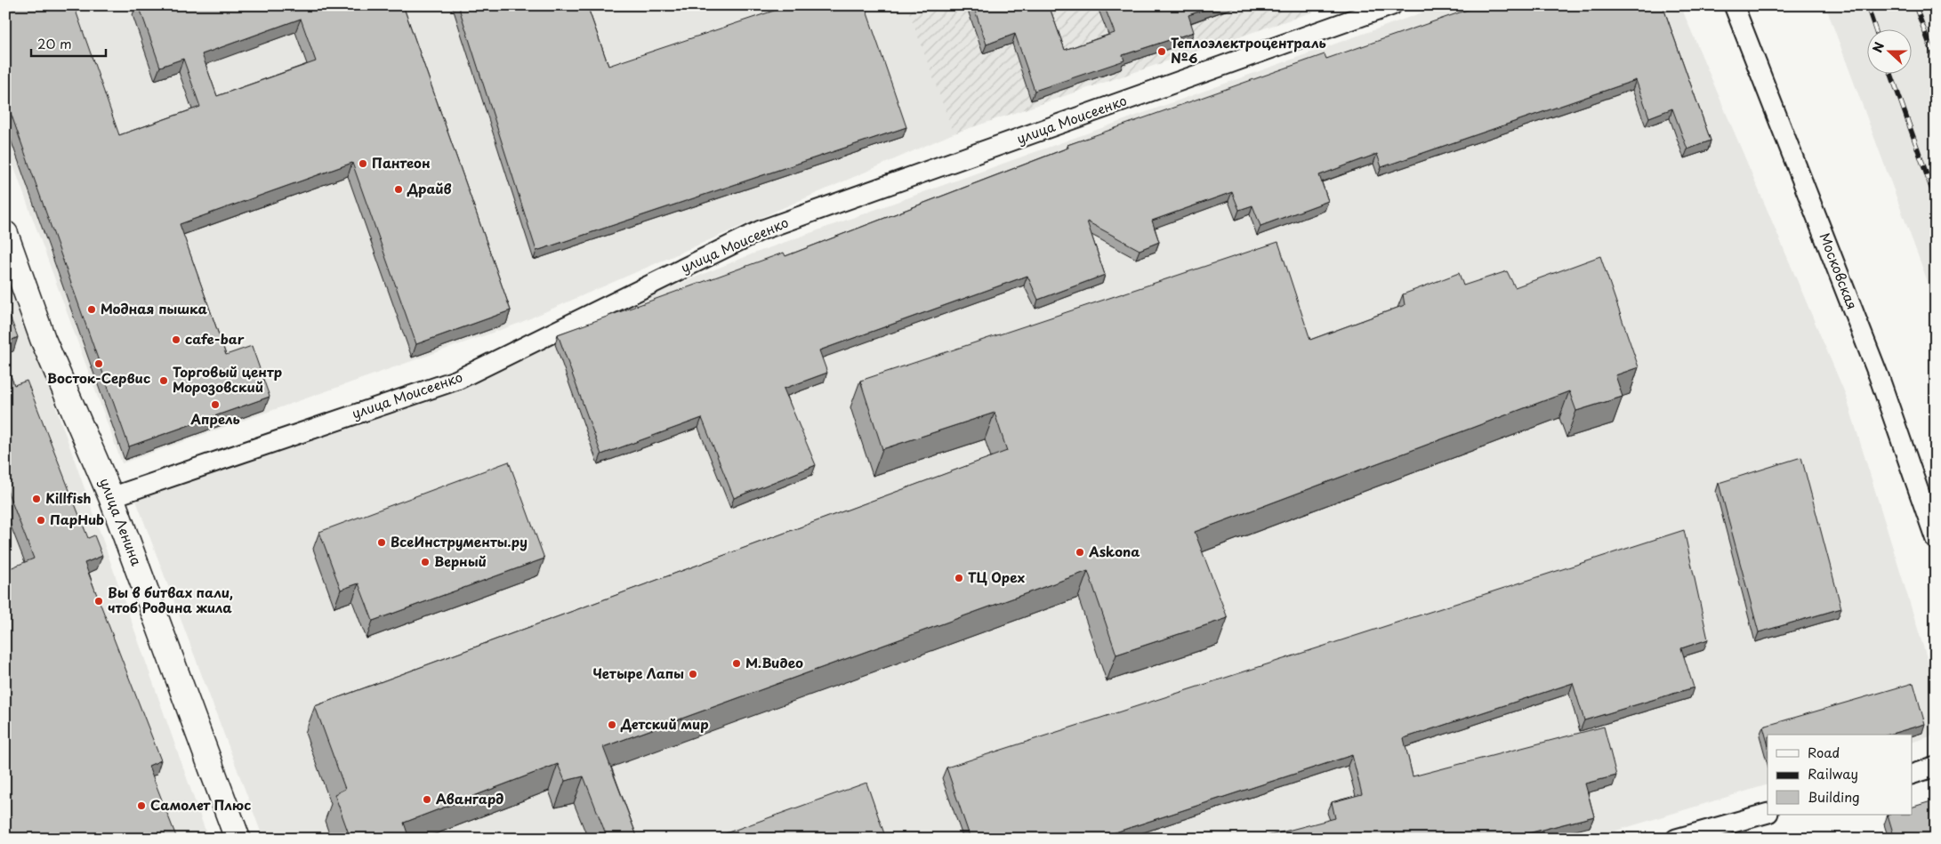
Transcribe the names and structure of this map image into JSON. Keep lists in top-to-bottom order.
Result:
{
  "streets": {
    "main road": ["улица Ленина"],
    "street": ["улица Моисеенко", "Московская"]
  },
  "crossings": [
    ["улица Моисеенко", "улица Ленина"]
  ],
  "places": [
    "Теплоэлектроцентраль №6",
    "Пантеон",
    "Драйв",
    "Модная пышка",
    "cafe-bar",
    "Восток-Сервис",
    "Торговый центр Морозовский",
    "Апрель",
    "Killfish",
    "ПарHub",
    "ВсеИнструменты.ру",
    "Askona",
    "Верный",
    "ТЦ Орех",
    "Вы в битвах пали, чтоб Родина жила",
    "М.Видео",
    "Четыре Лапы",
    "Детский мир",
    "Авангард",
    "Самолет Плюс"
  ],
  "legend": ["Road", "Railway", "Building"],
  "scale_bar": "20 m",
  "north": "left"
}
